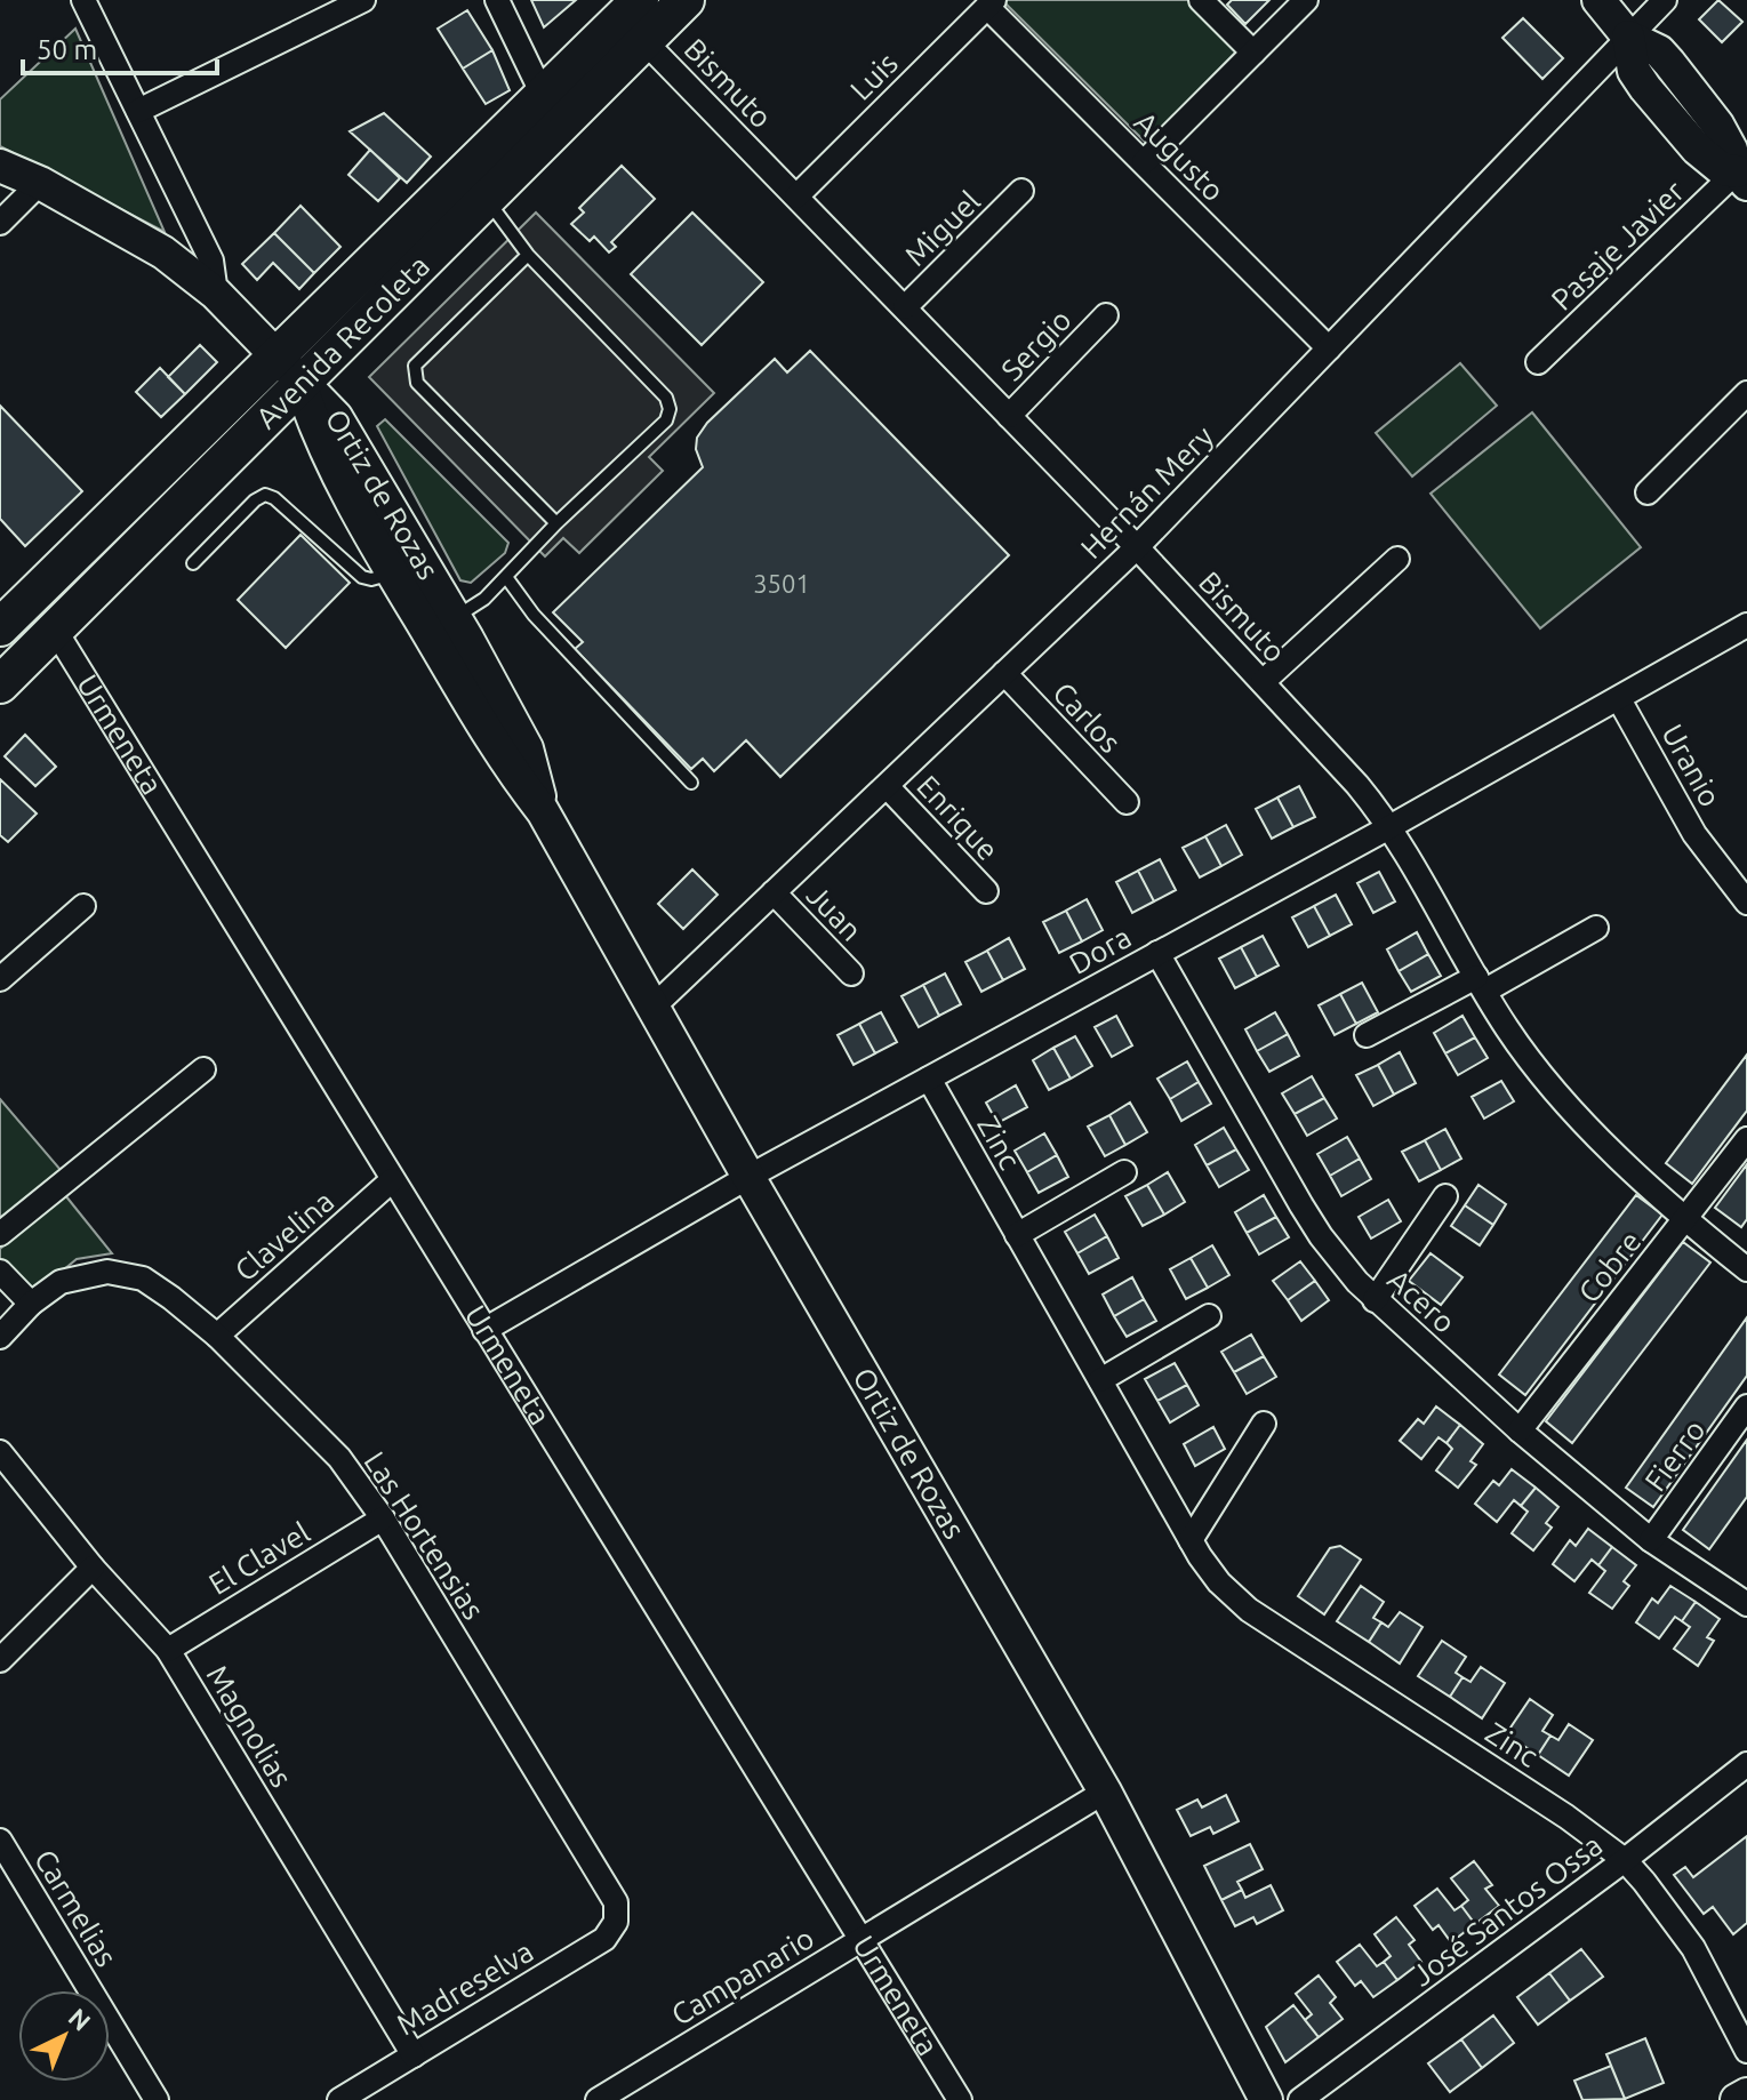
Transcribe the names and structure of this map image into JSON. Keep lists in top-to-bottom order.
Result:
{
  "streets": {
    "main road": ["Avenida Recoleta"],
    "street": [
      "Luis",
      "Bismuto",
      "Augusto",
      "Miguel",
      "Pasaje Javier",
      "Sergio",
      "Hernán Mery",
      "Ortiz de Rozas",
      "Carlos",
      "Urmeneta",
      "Uranio",
      "Enrique",
      "Juan",
      "Dora",
      "Zinc",
      "Clavelina",
      "Cobre",
      "Acero",
      "Fierro",
      "Las Hortensias",
      "El Clavel",
      "Magnolias",
      "Carmelias",
      "José Santos Ossa",
      "Campanario",
      "Madreselva"
    ]
  },
  "crossings": [
    ["Luis", "Bismuto"],
    ["Luis", "Augusto"],
    ["Bismuto", "Miguel"],
    ["Bismuto", "Avenida Recoleta"],
    ["Bismuto", "Sergio"],
    ["Bismuto", "Hernán Mery"],
    ["Bismuto", "Dora"],
    ["Bismuto", "Cobre"],
    ["Augusto", "Hernán Mery"],
    ["Avenida Recoleta", "Ortiz de Rozas"],
    ["Avenida Recoleta", "Urmeneta"],
    ["Hernán Mery", "Ortiz de Rozas"],
    ["Hernán Mery", "Carlos"],
    ["Hernán Mery", "Enrique"],
    ["Hernán Mery", "Juan"],
    ["Ortiz de Rozas", "Dora"],
    ["Ortiz de Rozas", "Campanario"],
    ["Urmeneta", "Dora"],
    ["Urmeneta", "Clavelina"],
    ["Urmeneta", "Campanario"],
    ["Uranio", "Dora"],
    ["Dora", "Zinc"],
    ["Dora", "Acero"],
    ["Zinc", "José Santos Ossa"],
    ["Clavelina", "Las Hortensias"],
    ["Cobre", "Acero"],
    ["Acero", "Fierro"],
    ["Las Hortensias", "El Clavel"],
    ["Las Hortensias", "Madreselva"],
    ["El Clavel", "Magnolias"],
    ["Magnolias", "Madreselva"]
  ],
  "house_numbers": ["3501"],
  "scale_bar": "50 m",
  "north": "top right"
}
